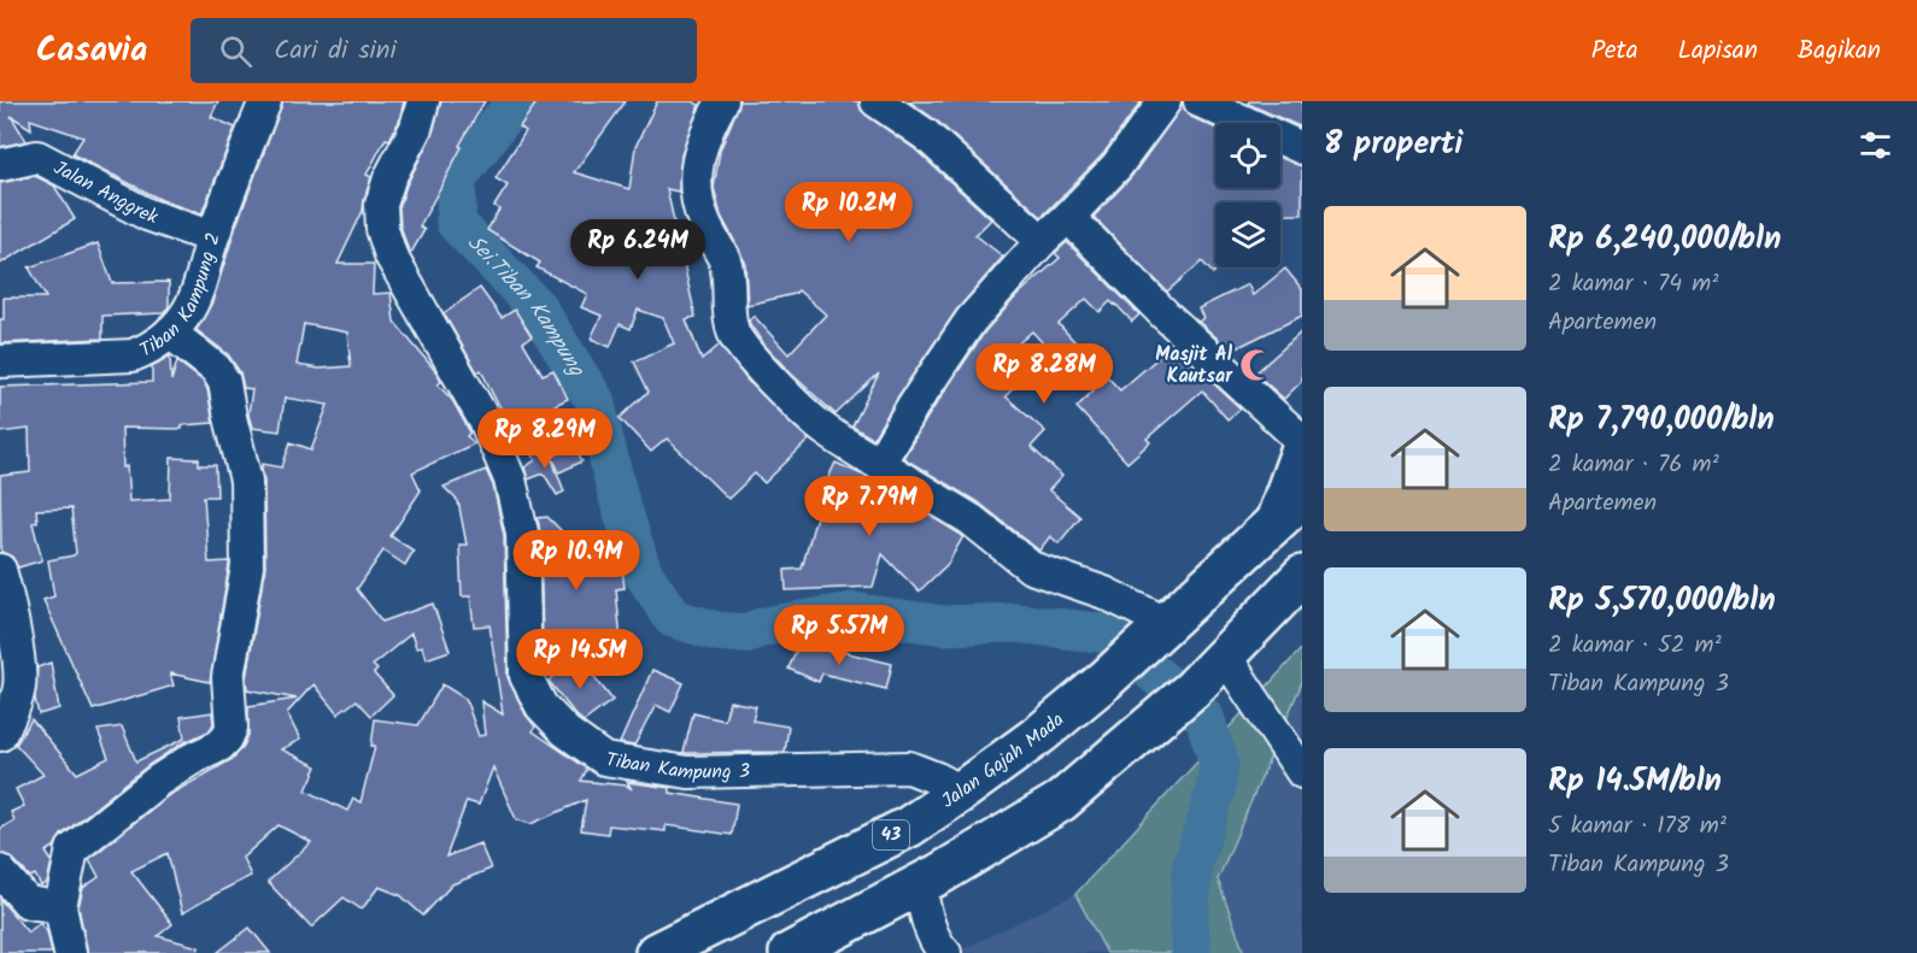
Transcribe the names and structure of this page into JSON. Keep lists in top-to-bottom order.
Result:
{
  "streets": {
    "highway": ["Jalan Gajah Mada", "43"],
    "street": ["Jalan Anggrek", "Tiban Kampung 2", "Tiban Kampung 3"]
  },
  "crossings": [
    ["Jalan Anggrek", "Tiban Kampung 2"],
    ["Jalan Gajah Mada", "Tiban Kampung 3"]
  ],
  "water": ["Sei.Tiban Kampung"],
  "places": {
    "mosque": ["Masjit Al Kautsar"]
  },
  "page": {
    "header": "Casavia",
    "search": "Cari di sini",
    "nav": ["Peta", "Lapisan", "Bagikan"],
    "heading": "8 properti",
    "price": [
      "Rp 10.2M",
      "Rp 6.24M",
      "Rp 8.28M",
      "Rp 8.29M",
      "Rp 7.79M",
      "Rp 10.9M",
      "Rp 5.57M",
      "Rp 14.5M"
    ],
    "list": [
      {
        "name": "Rp 6,240,000/bln",
        "note": "2 kamar · 74 m² · Apartemen"
      },
      {
        "name": "Rp 7,790,000/bln",
        "note": "2 kamar · 76 m² · Apartemen"
      },
      {
        "name": "Rp 5,570,000/bln",
        "note": "2 kamar · 52 m² · Tiban Kampung 3"
      },
      {
        "name": "Rp 14.5M/bln",
        "note": "5 kamar · 178 m² · Tiban Kampung 3"
      }
    ]
  }
}
